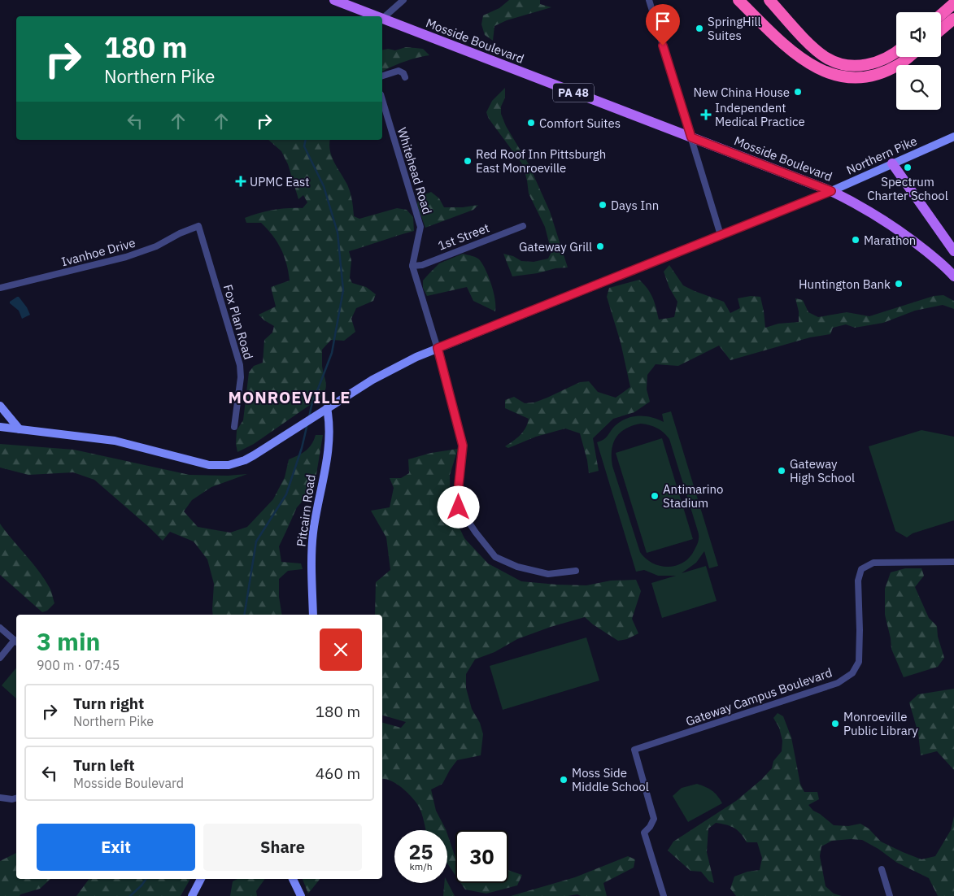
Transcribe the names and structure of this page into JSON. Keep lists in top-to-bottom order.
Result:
{
  "streets": {
    "main road": [
      "Mosside Boulevard",
      "PA 48",
      "Northern Pike",
      "Pitcairn Road"
    ],
    "street": [
      "Whitehead Road",
      "1st Street",
      "Ivanhoe Drive",
      "Fox Plan Road",
      "Gateway Campus Boulevard"
    ]
  },
  "crossings": [
    ["Mosside Boulevard", "Northern Pike"],
    ["Northern Pike", "Whitehead Road"],
    ["Northern Pike", "Pitcairn Road"],
    ["Whitehead Road", "1st Street"],
    ["Ivanhoe Drive", "Fox Plan Road"]
  ],
  "districts": ["MONROEVILLE"],
  "places": {
    "other": [
      "SpringHill Suites",
      "New China House",
      "Comfort Suites",
      "Red Roof Inn Pittsburgh East Monroeville",
      "Spectrum Charter School",
      "Days Inn",
      "Marathon",
      "Gateway Grill",
      "Huntington Bank",
      "Gateway High School",
      "Antimarino Stadium",
      "Monroeville Public Library",
      "Moss Side Middle School"
    ],
    "health": ["Independent Medical Practice", "UPMC East"]
  },
  "page": {
    "turn": ["180 m", "Northern Pike"],
    "heading": ["3 min", "900 m · 07:45"],
    "list": [
      {
        "name": "Turn right",
        "note": "Northern Pike",
        "value": "180 m"
      },
      {
        "name": "Turn left",
        "note": "Mosside Boulevard",
        "value": "460 m"
      }
    ],
    "buttons": ["Exit", "Share"],
    "speed": "25 km/h",
    "limit": "30"
  }
}
